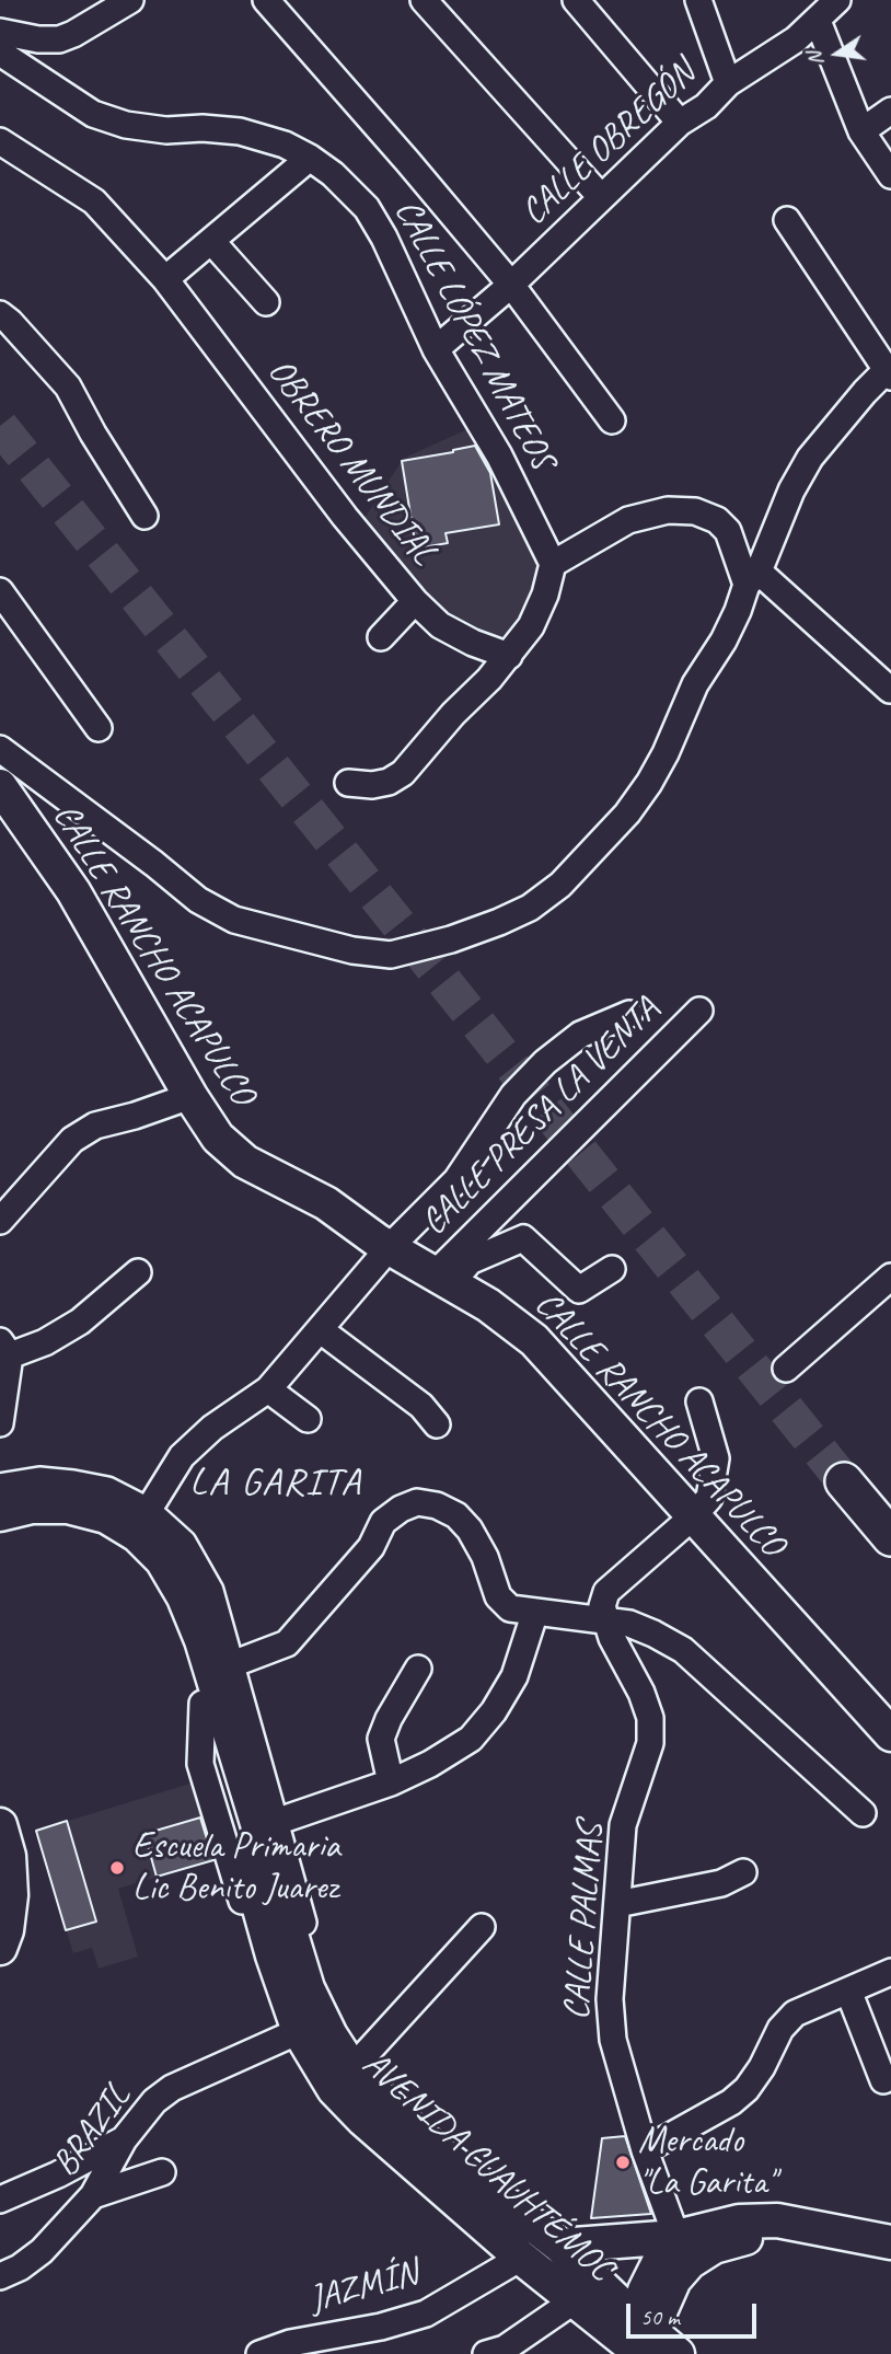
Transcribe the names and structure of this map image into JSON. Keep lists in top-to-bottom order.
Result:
{
  "streets": {
    "main road": ["CALLE RANCHO ACAPULCO", "AVENIDA CUAUHTÉMOC"],
    "street": [
      "CALLE OBREGÓN",
      "CALLE LÓPEZ MATEOS",
      "OBRERO MUNDIAL",
      "CALLE PRESA LA VENTA",
      "CALLE PALMAS",
      "BRAZIL",
      "JAZMÍN"
    ]
  },
  "crossings": [
    ["CALLE OBREGÓN", "CALLE LÓPEZ MATEOS"],
    ["CALLE RANCHO ACAPULCO", "CALLE PRESA LA VENTA"],
    ["BRAZIL", "AVENIDA CUAUHTÉMOC"],
    ["AVENIDA CUAUHTÉMOC", "JAZMÍN"]
  ],
  "districts": ["LA GARITA"],
  "places": ["Escuela Primaria Lic Benito Juarez", "Mercado \"La Garita\""],
  "scale_bar": "50 m",
  "north": "left"
}
